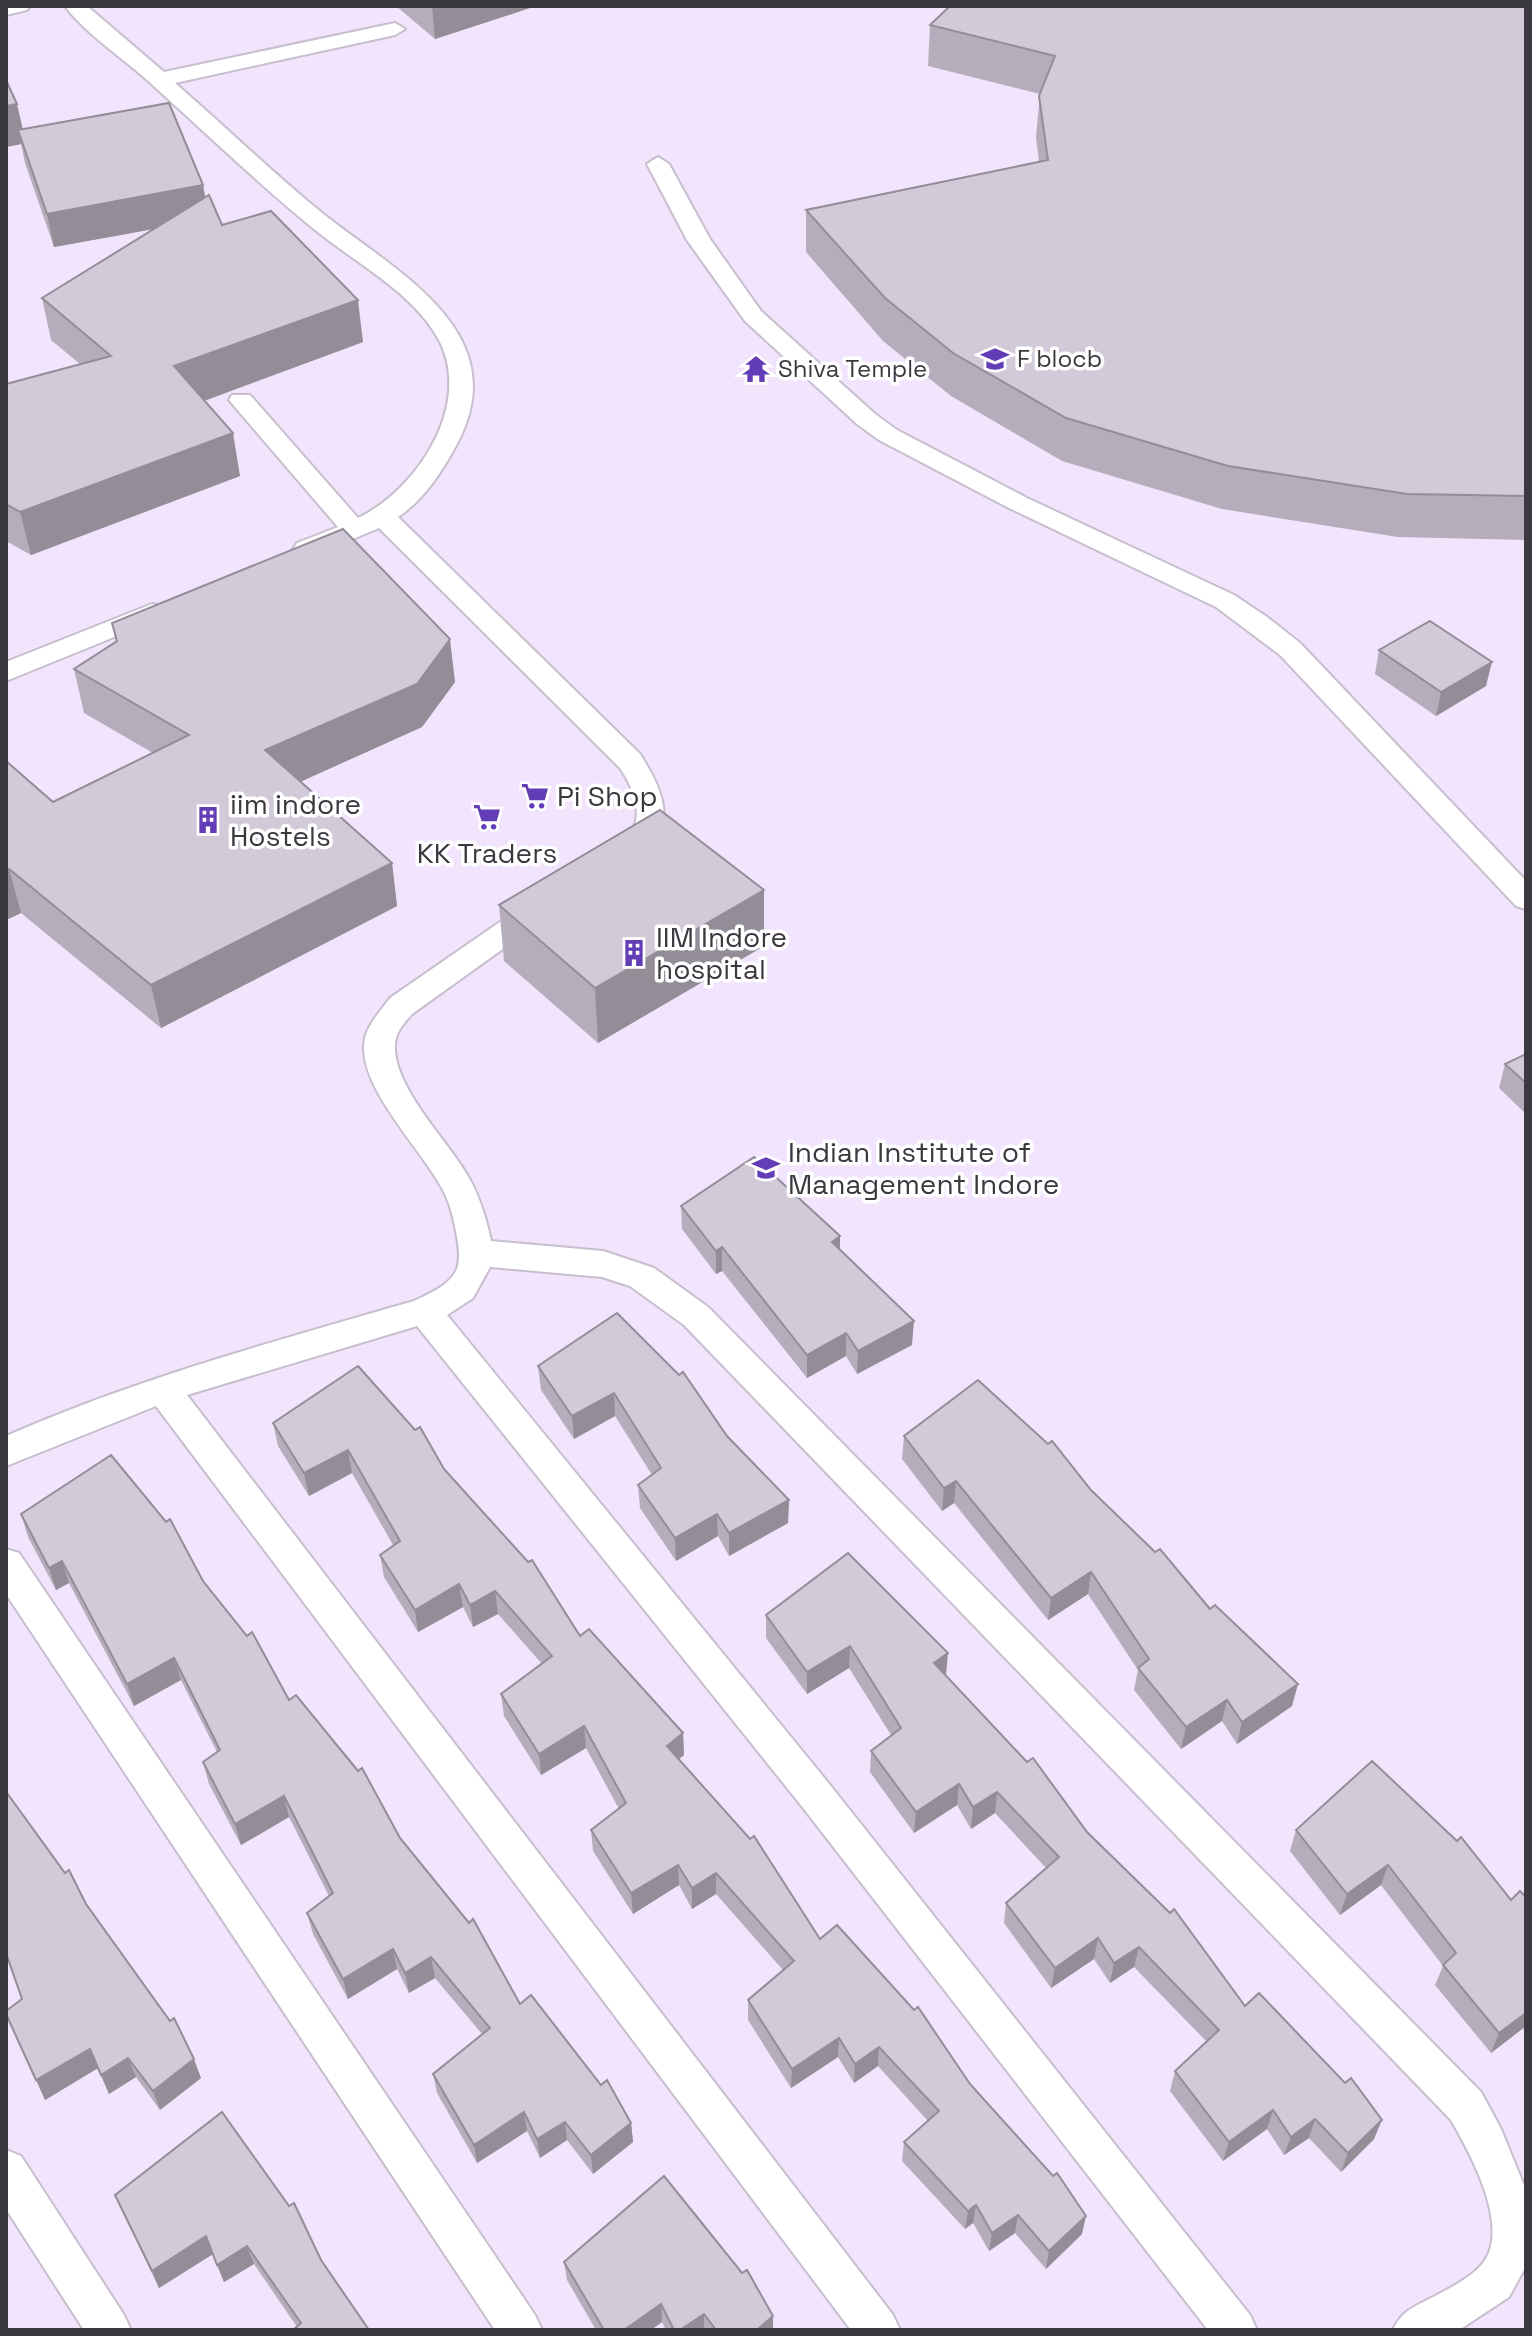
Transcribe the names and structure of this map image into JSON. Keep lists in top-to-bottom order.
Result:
{
  "places": {
    "school or university": ["F blocb", "Indian Institute of Management Indore"],
    "temple": ["Shiva Temple"],
    "supermarket": ["Pi Shop", "KK Traders"],
    "building": ["iim indore Hostels", "IIM Indore hospital"]
  }
}
